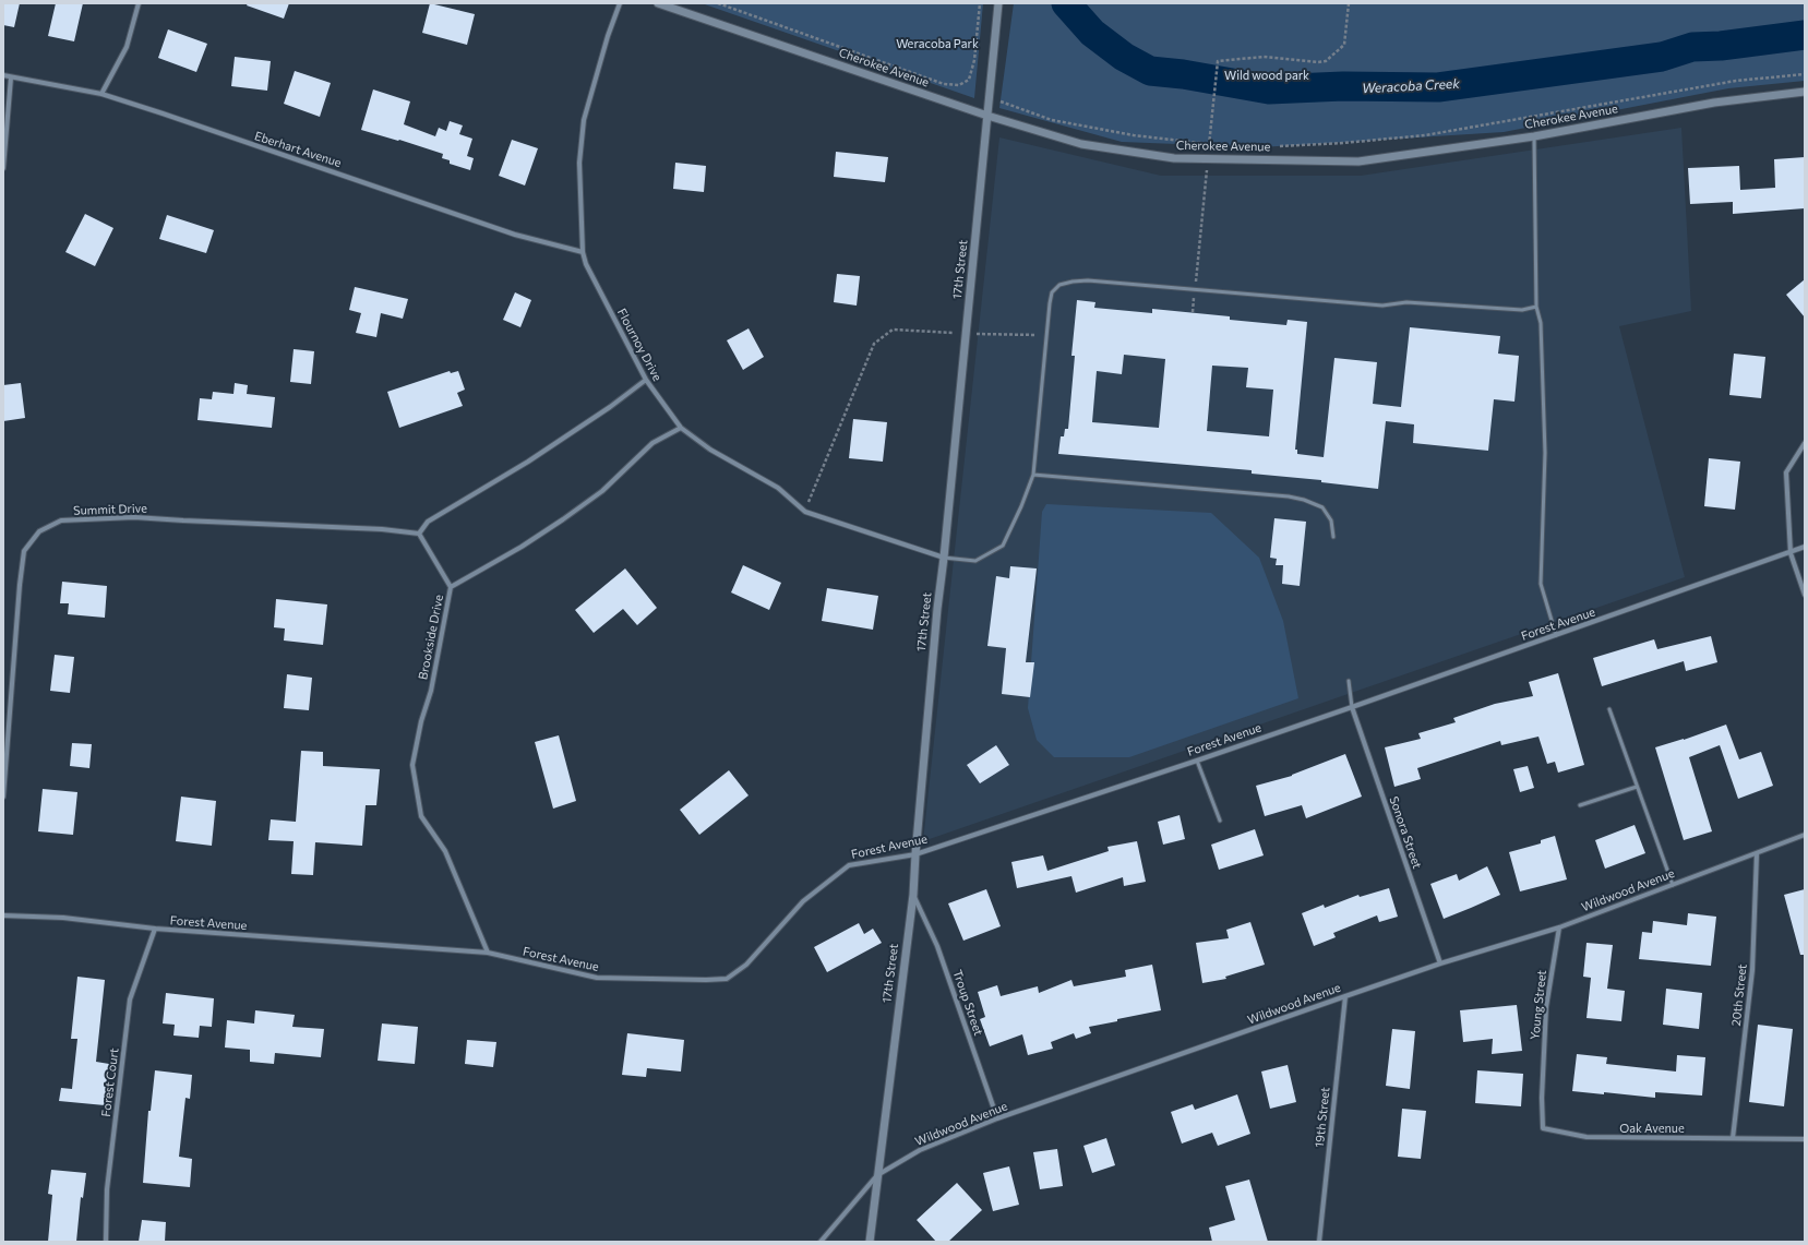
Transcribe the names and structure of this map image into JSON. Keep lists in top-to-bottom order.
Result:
{
  "streets": {
    "street": [
      "Cherokee Avenue",
      "Eberhart Avenue",
      "17th Street",
      "Flournoy Drive",
      "Summit Drive",
      "Forest Avenue",
      "Brookside Drive",
      "Sonora Street",
      "Wildwood Avenue",
      "20th Street",
      "Troup Street",
      "Young Street",
      "Forest Court",
      "19th Street",
      "Oak Avenue"
    ]
  },
  "crossings": [
    ["Cherokee Avenue", "17th Street"],
    ["Eberhart Avenue", "Flournoy Drive"],
    ["17th Street", "Flournoy Drive"],
    ["17th Street", "Forest Avenue"],
    ["17th Street", "Wildwood Avenue"],
    ["17th Street", "Troup Street"],
    ["Flournoy Drive", "Brookside Drive"],
    ["Forest Avenue", "Brookside Drive"],
    ["Forest Avenue", "Sonora Street"],
    ["Forest Avenue", "Forest Court"],
    ["Sonora Street", "Wildwood Avenue"],
    ["Wildwood Avenue", "20th Street"],
    ["Wildwood Avenue", "Troup Street"],
    ["Wildwood Avenue", "Young Street"],
    ["Wildwood Avenue", "19th Street"],
    ["20th Street", "Oak Avenue"],
    ["Young Street", "Oak Avenue"]
  ],
  "water": ["Weracoba Creek"],
  "parks": ["Weracoba Park", "Wild wood park"]
}
